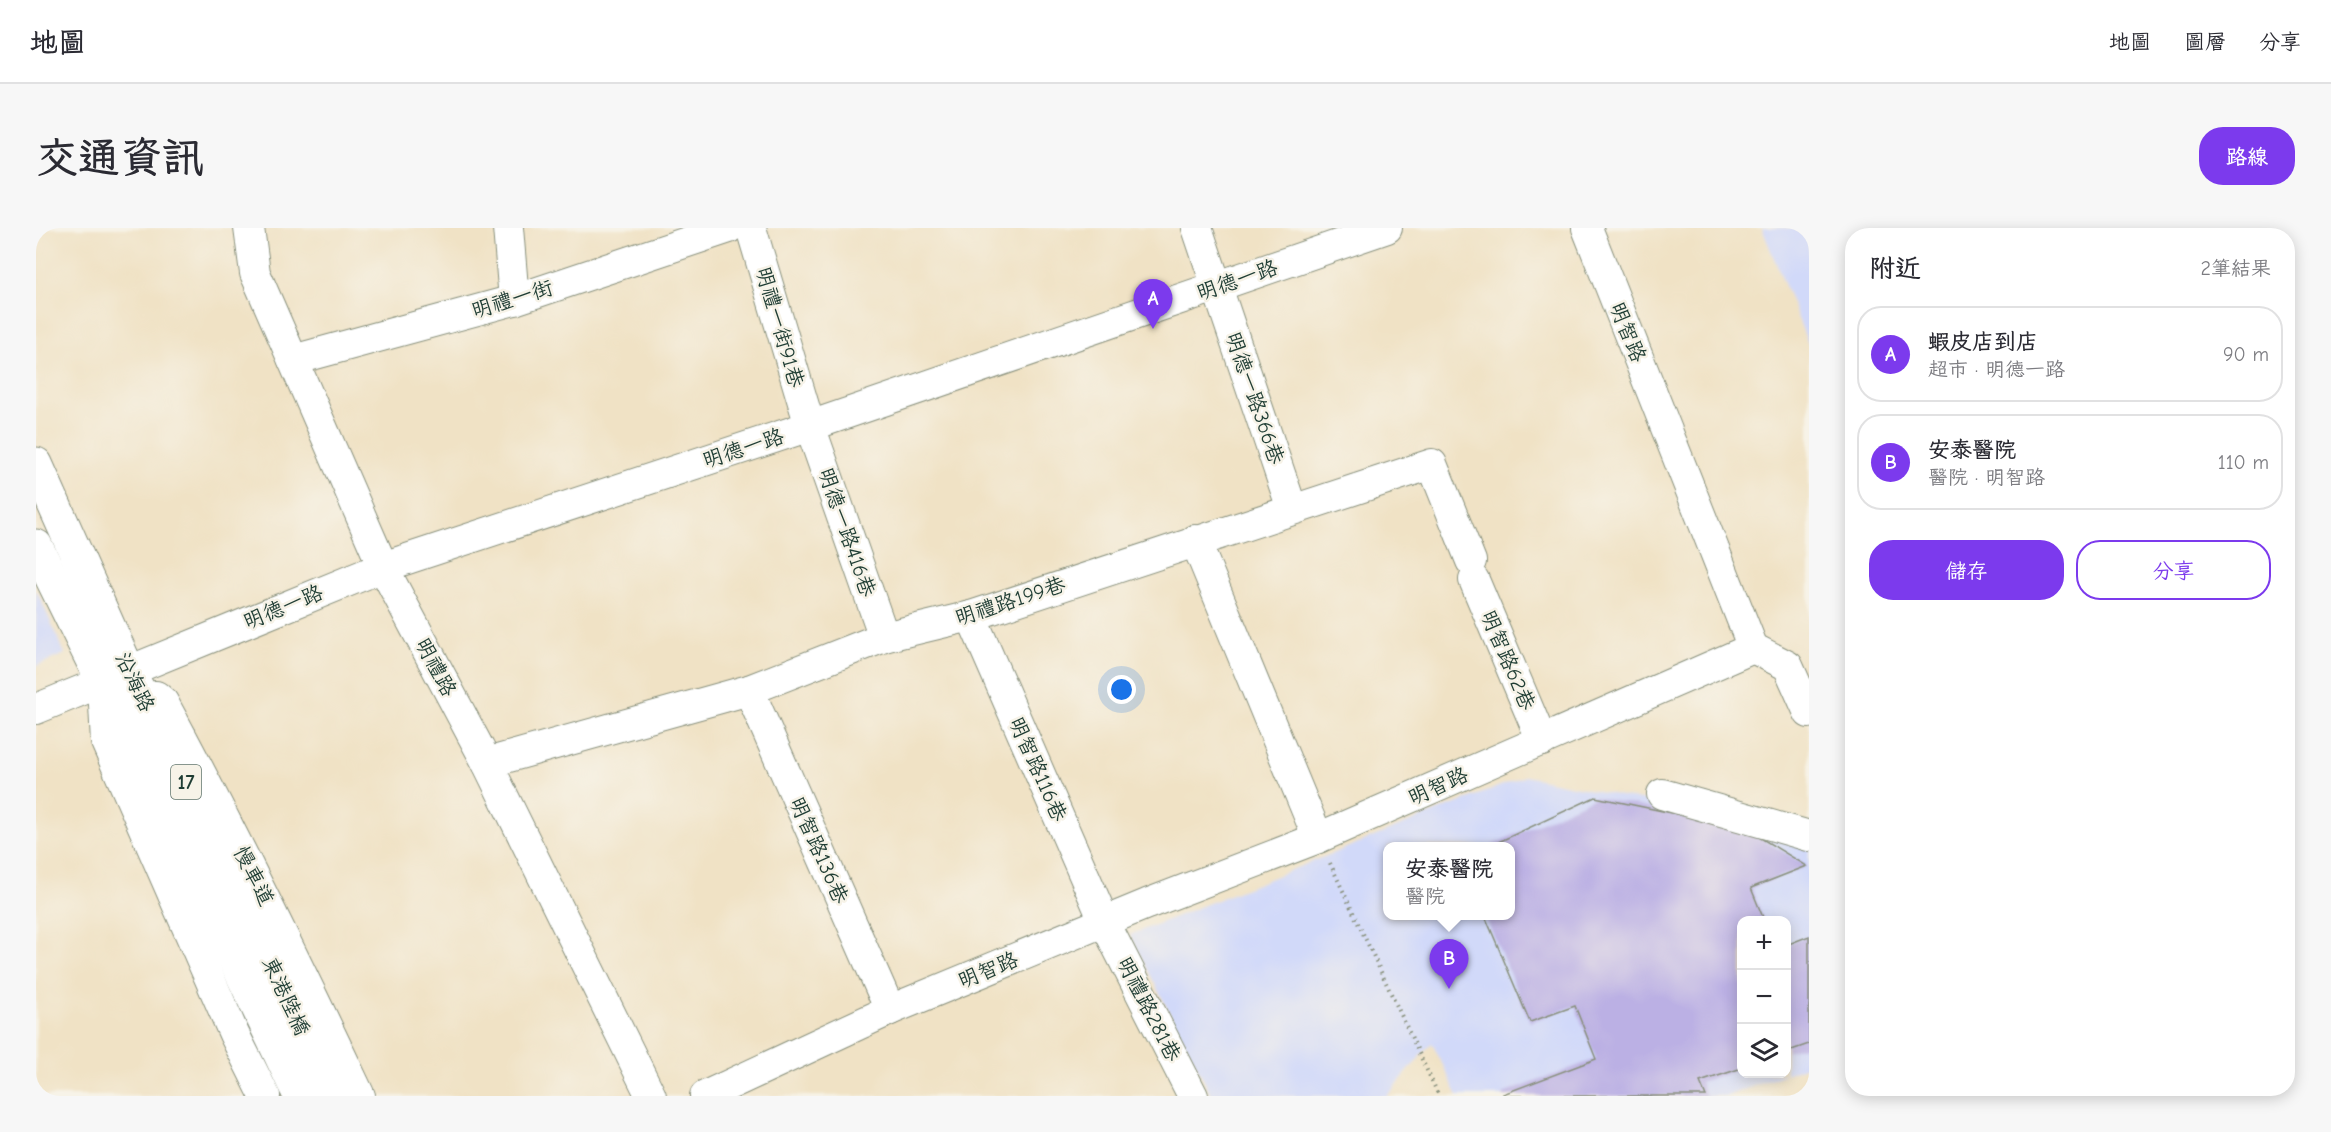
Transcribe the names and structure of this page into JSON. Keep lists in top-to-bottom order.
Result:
{
  "streets": {
    "main road": ["沿海路", "17", "東港陸橋"],
    "street": [
      "明德一路",
      "明禮一街",
      "明禮一街91巷",
      "明智路",
      "明德一路366巷",
      "明德一路416巷",
      "明禮路199巷",
      "明智路62巷",
      "明禮路",
      "明智路116巷",
      "明智路136巷",
      "慢車道",
      "明禮路281巷"
    ]
  },
  "crossings": [
    ["明德一路", "明禮一街91巷"],
    ["明德一路", "明德一路366巷"],
    ["明德一路", "明德一路416巷"],
    ["明德一路", "明禮路"],
    ["明德一路", "沿海路"],
    ["明德一路", "慢車道"],
    ["明禮一街", "明禮路"],
    ["明禮一街91巷", "明德一路416巷"],
    ["明智路", "明智路62巷"],
    ["明智路", "明智路116巷"],
    ["明智路", "明智路136巷"],
    ["明智路", "明禮路281巷"],
    ["明德一路366巷", "明禮路199巷"],
    ["明德一路416巷", "明禮路199巷"],
    ["明禮路199巷", "明智路62巷"],
    ["明禮路199巷", "明禮路"],
    ["明禮路199巷", "明智路116巷"],
    ["明禮路199巷", "明智路136巷"],
    ["沿海路", "慢車道"],
    ["沿海路", "東港陸橋"],
    ["明智路116巷", "明禮路281巷"]
  ],
  "page": {
    "header": "地圖",
    "nav": ["地圖", "圖層", "分享"],
    "buttons": [
      "路線",
      ["儲存", "分享"]
    ],
    "title": "交通資訊",
    "heading": ["附近", "2筆結果"],
    "pins": ["A", "B"],
    "list": [
      {
        "mark": "A",
        "name": "蝦皮店到店",
        "note": "超市 · 明德一路",
        "value": "90 m"
      },
      {
        "mark": "B",
        "name": "安泰醫院",
        "note": "醫院 · 明智路",
        "value": "110 m"
      }
    ],
    "popup": ["安泰醫院", "醫院"],
    "map_buttons": ["+", "−"]
  }
}
